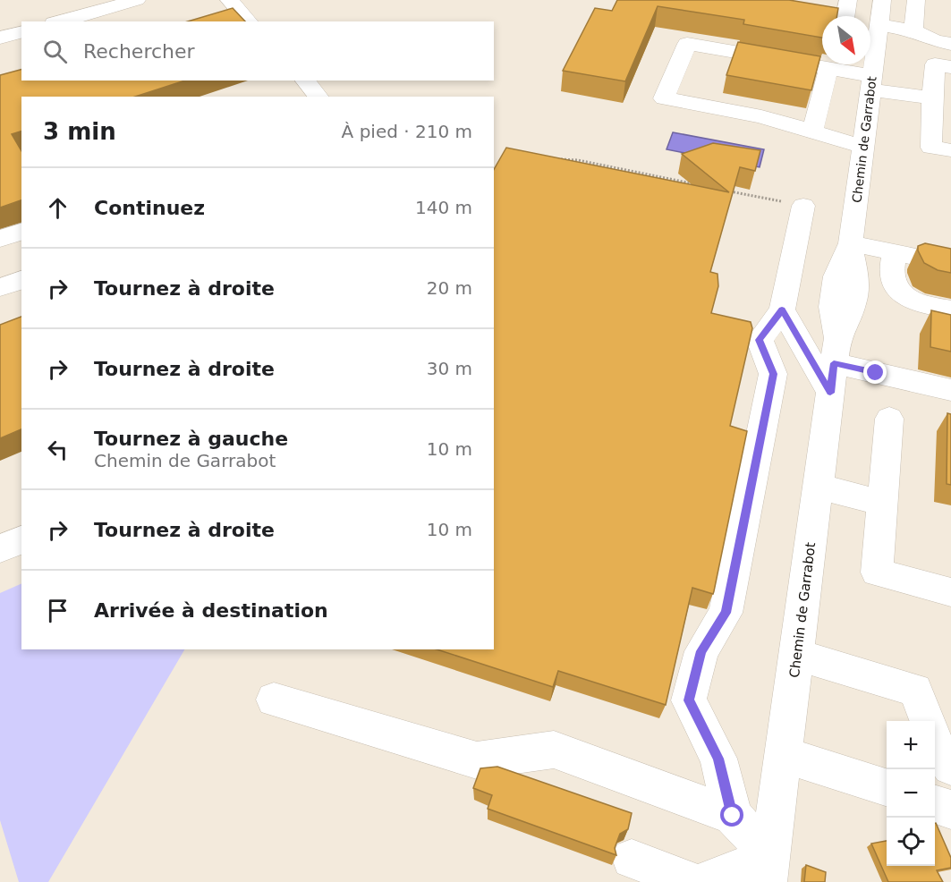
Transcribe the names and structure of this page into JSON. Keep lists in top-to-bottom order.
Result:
{
  "streets": {
    "street": ["Chemin de Garrabot"]
  },
  "north": "bottom right",
  "page": {
    "search": "Rechercher",
    "heading": ["3 min", "À pied · 210 m"],
    "list": [
      ["Continuez", "140 m"],
      ["Tournez à droite", "20 m"],
      ["Tournez à droite", "30 m"],
      ["Tournez à gauche", "Chemin de Garrabot", "10 m"],
      ["Tournez à droite", "10 m"],
      "Arrivée à destination"
    ],
    "map_buttons": ["+", "−"]
  }
}
